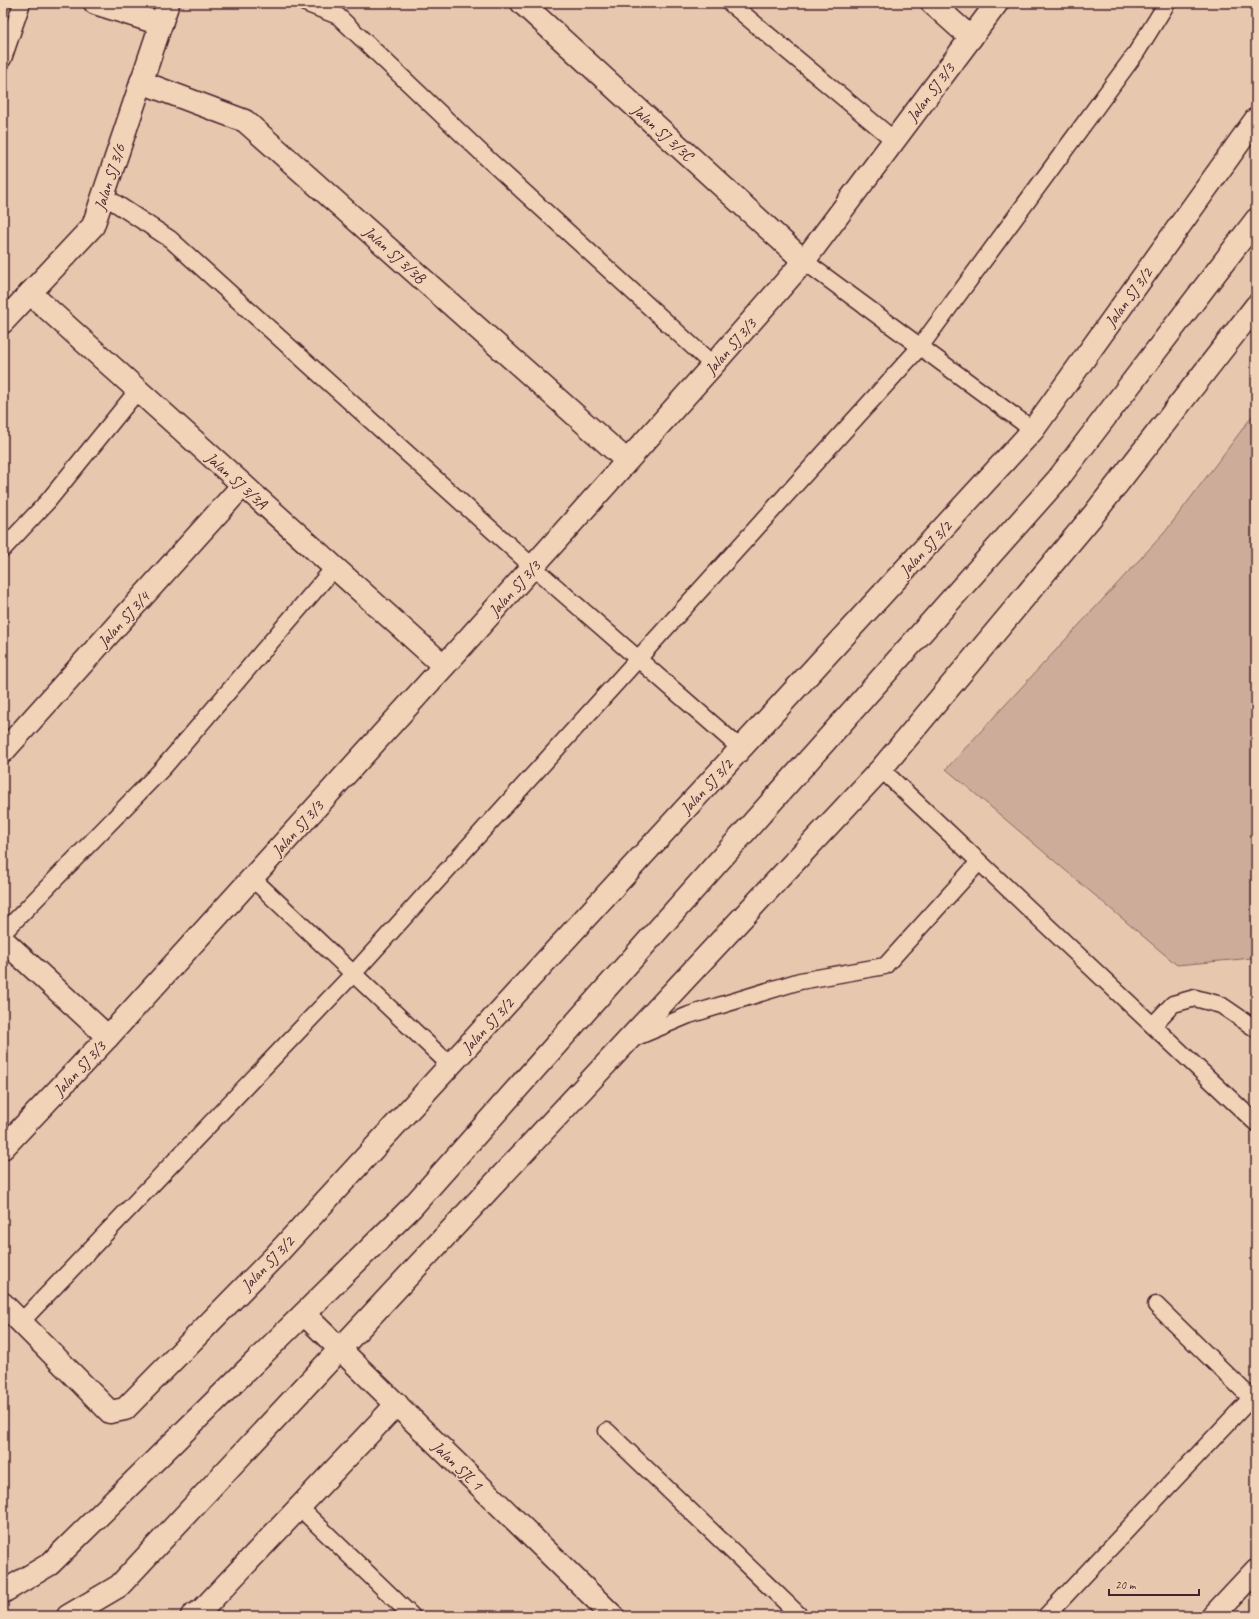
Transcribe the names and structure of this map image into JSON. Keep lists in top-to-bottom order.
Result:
{
  "streets": {
    "street": [
      "Jalan SJ 3/3",
      "Jalan SJ 3/3C",
      "Jalan SJ 3/6",
      "Jalan SJ 3/3B",
      "Jalan SJ 3/2",
      "Jalan SJ 3/3A",
      "Jalan SJ 3/4",
      "Jalan SJL 1"
    ]
  },
  "crossings": [
    ["Jalan SJ 3/3", "Jalan SJ 3/3C"],
    ["Jalan SJ 3/3", "Jalan SJ 3/3B"],
    ["Jalan SJ 3/3", "Jalan SJ 3/3A"],
    ["Jalan SJ 3/6", "Jalan SJ 3/3B"],
    ["Jalan SJ 3/6", "Jalan SJ 3/3A"],
    ["Jalan SJ 3/3A", "Jalan SJ 3/4"]
  ],
  "scale_bar": "20 m"
}
